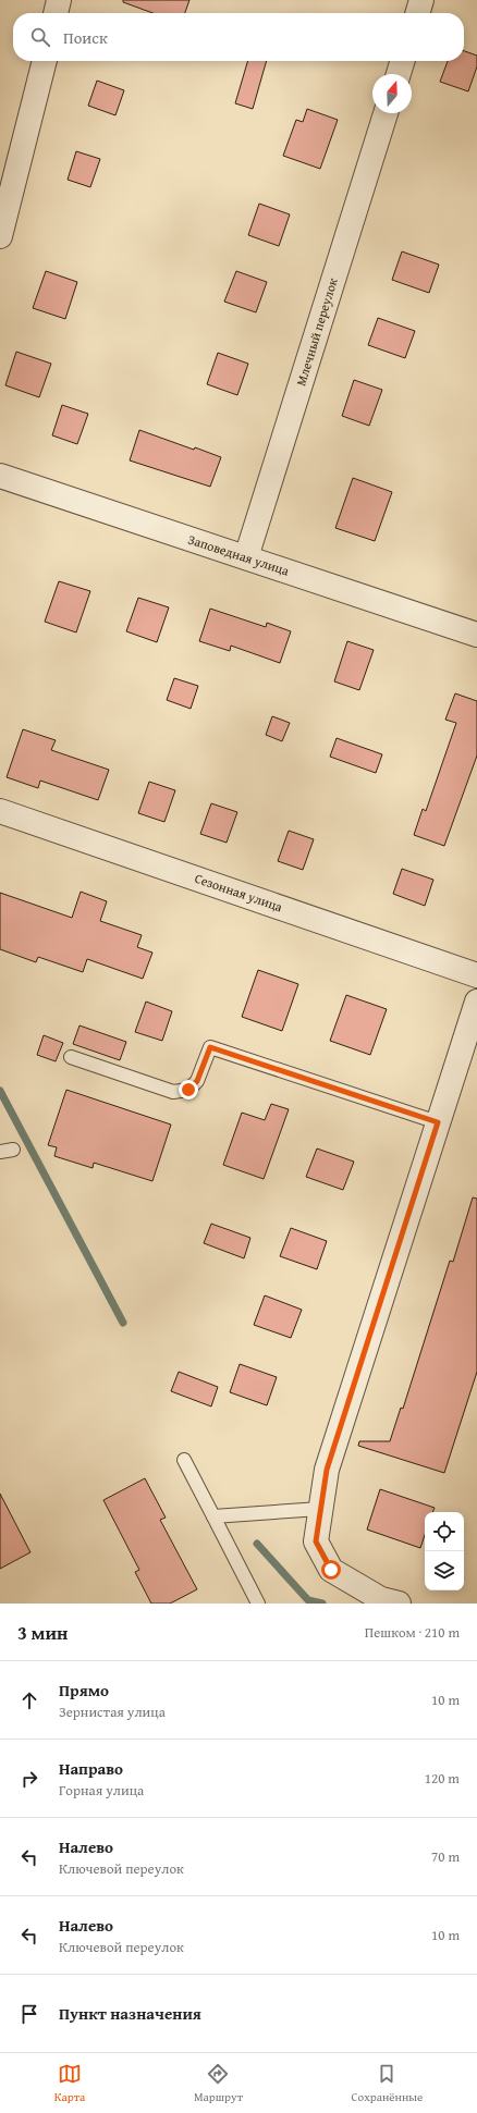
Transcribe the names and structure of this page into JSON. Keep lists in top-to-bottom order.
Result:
{
  "streets": {
    "street": ["Млечный переулок", "Заповедная улица", "Сезонная улица"]
  },
  "crossings": [
    ["Млечный переулок", "Заповедная улица"]
  ],
  "north": "top",
  "page": {
    "search": "Поиск",
    "heading": ["3 мин", "Пешком · 210 m"],
    "list": [
      ["Прямо", "Зернистая улица", "10 m"],
      ["Направо", "Горная улица", "120 m"],
      ["Налево", "Ключевой переулок", "70 m"],
      ["Налево", "Ключевой переулок", "10 m"],
      "Пункт назначения"
    ],
    "nav": ["Карта", "Маршрут", "Сохранённые"]
  }
}
